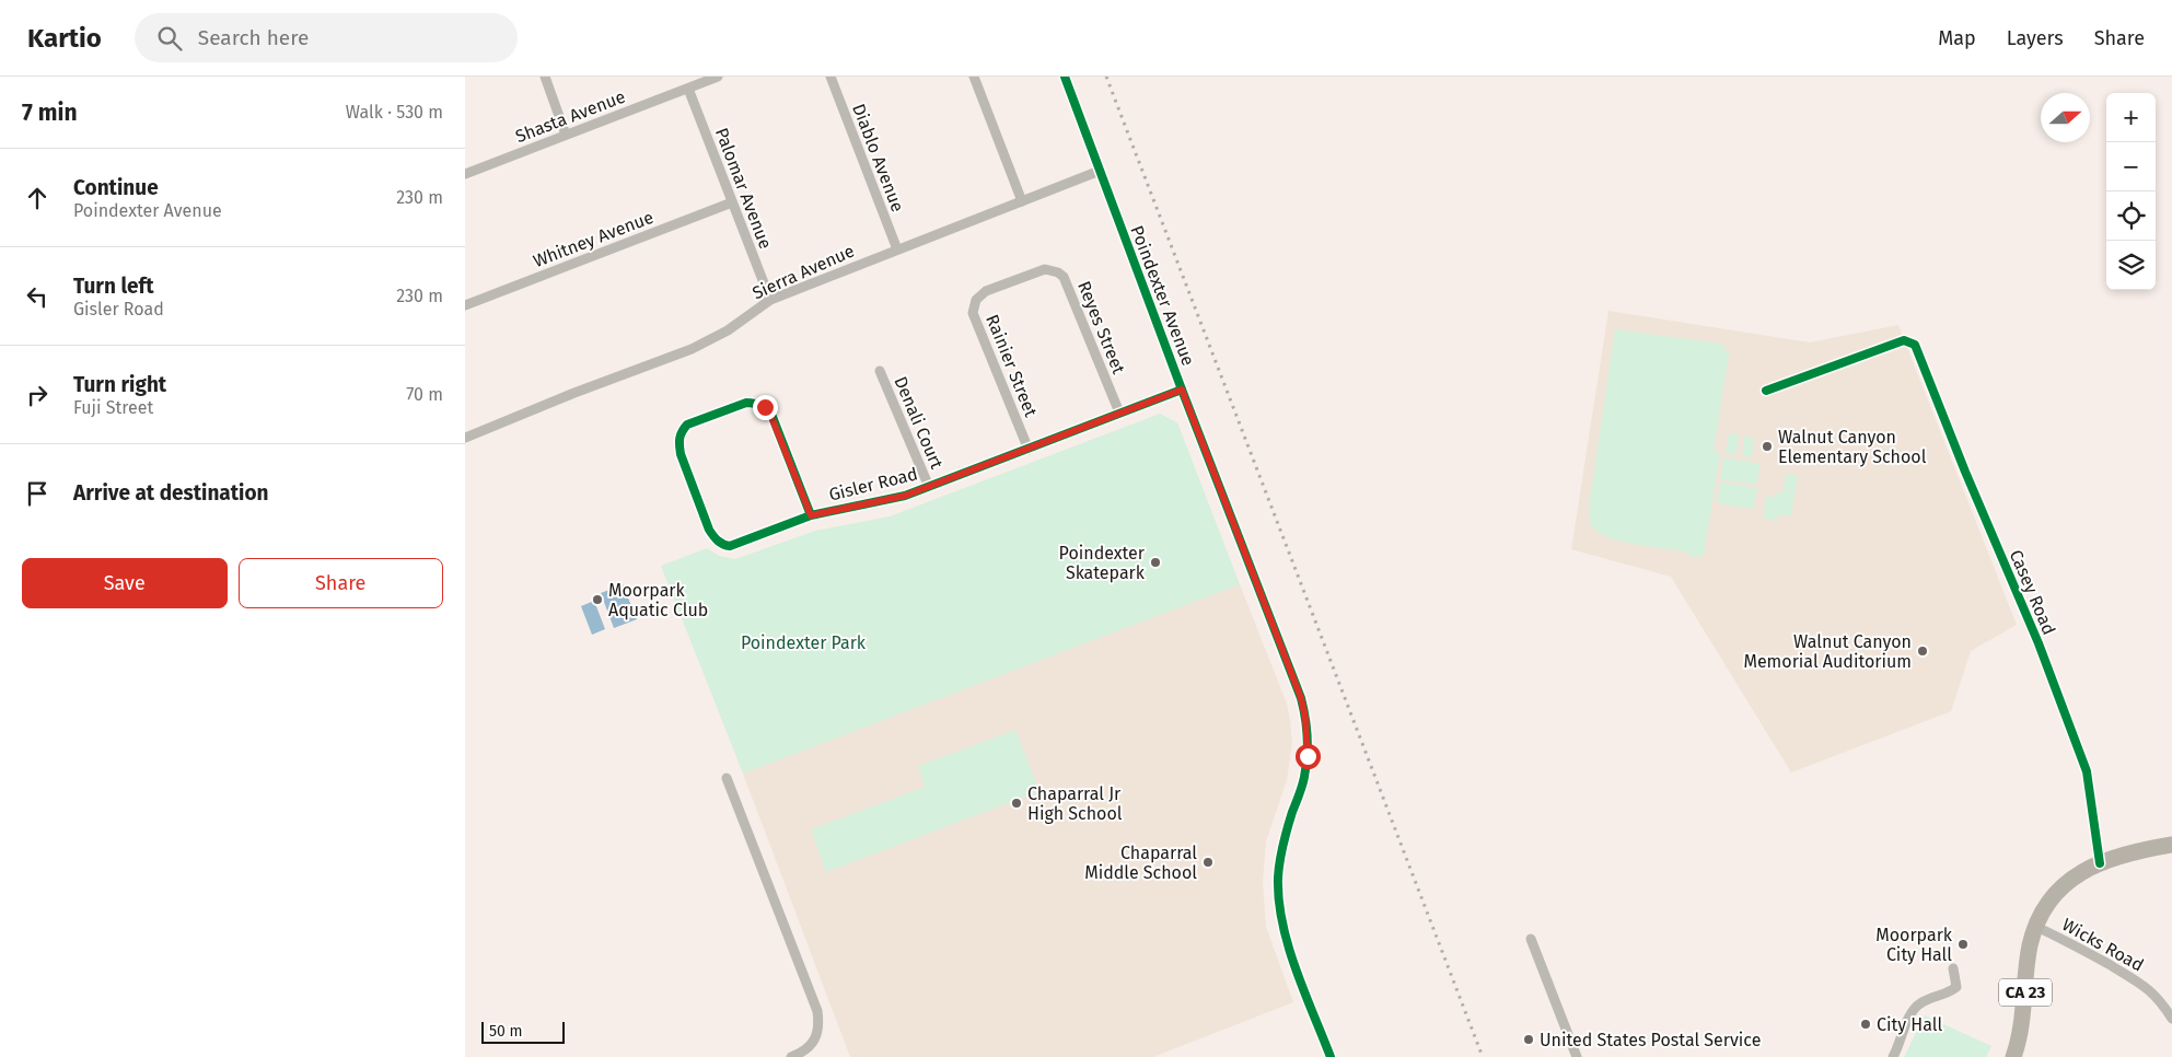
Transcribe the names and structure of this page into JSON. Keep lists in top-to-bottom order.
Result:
{
  "streets": {
    "main road": ["CA 23"],
    "street": [
      "Shasta Avenue",
      "Diablo Avenue",
      "Palomar Avenue",
      "Whitney Avenue",
      "Sierra Avenue",
      "Poindexter Avenue",
      "Reyes Street",
      "Rainier Street",
      "Denali Court",
      "Gisler Road",
      "Casey Road",
      "Wicks Road"
    ]
  },
  "crossings": [
    ["Shasta Avenue", "Palomar Avenue"],
    ["Diablo Avenue", "Sierra Avenue"],
    ["Palomar Avenue", "Whitney Avenue"],
    ["Palomar Avenue", "Sierra Avenue"],
    ["Sierra Avenue", "Poindexter Avenue"],
    ["Poindexter Avenue", "Gisler Road"],
    ["Reyes Street", "Rainier Street"],
    ["Reyes Street", "Gisler Road"],
    ["Rainier Street", "Gisler Road"],
    ["Denali Court", "Gisler Road"],
    ["Casey Road", "CA 23"],
    ["Wicks Road", "CA 23"]
  ],
  "parks": ["Poindexter Park"],
  "places": [
    "Walnut Canyon Elementary School",
    "Poindexter Skatepark",
    "Moorpark Aquatic Club",
    "Walnut Canyon Memorial Auditorium",
    "Chaparral Jr High School",
    "Chaparral Middle School",
    "Moorpark City Hall",
    "City Hall",
    "United States Postal Service"
  ],
  "scale_bar": "50 m",
  "north": "right",
  "page": {
    "header": "Kartio",
    "search": "Search here",
    "nav": ["Map", "Layers", "Share"],
    "heading": ["7 min", "Walk · 530 m"],
    "map_buttons": ["+", "−"],
    "list": [
      ["Continue", "Poindexter Avenue", "230 m"],
      ["Turn left", "Gisler Road", "230 m"],
      ["Turn right", "Fuji Street", "70 m"],
      "Arrive at destination"
    ],
    "buttons": ["Save", "Share"],
    "scale": "50 m"
  }
}
